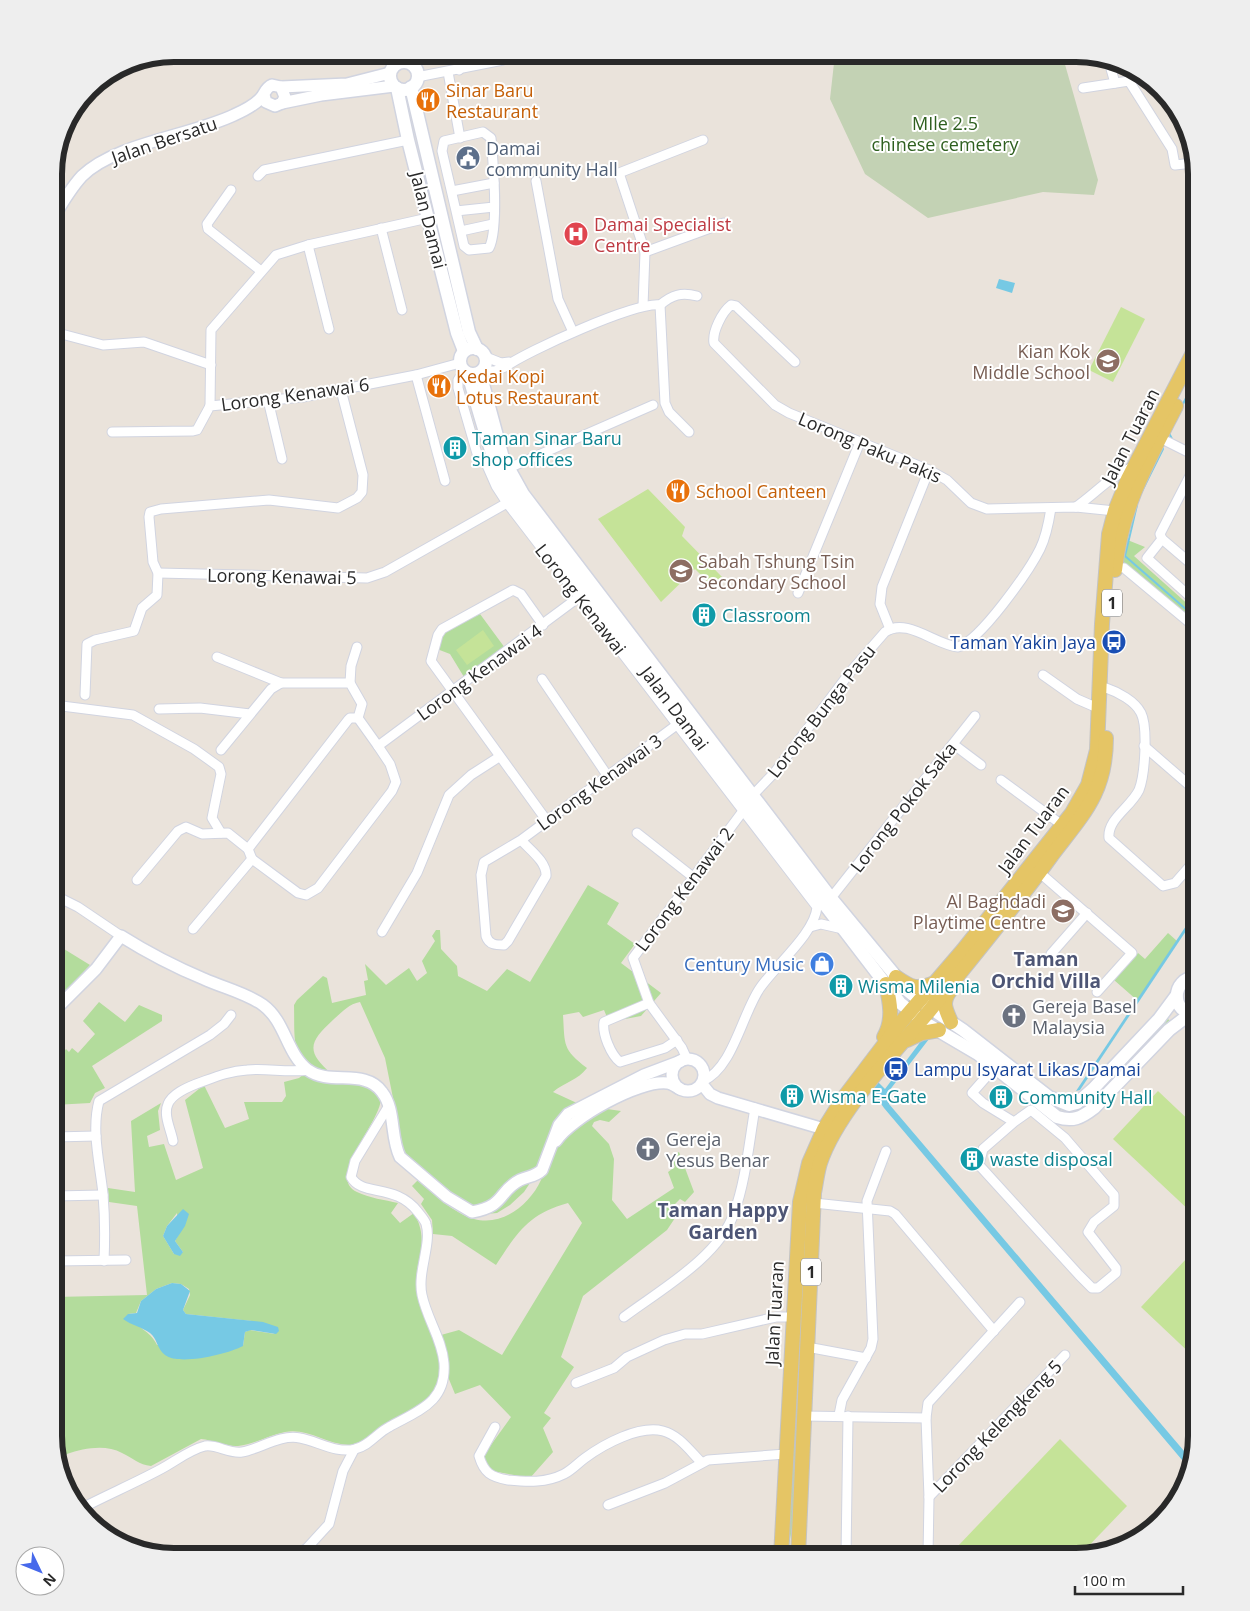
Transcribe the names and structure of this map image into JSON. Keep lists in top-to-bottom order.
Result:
{
  "streets": {
    "main road": ["Jalan Damai", "Jalan Tuaran", "1"],
    "street": [
      "Jalan Bersatu",
      "Lorong Kenawai 6",
      "Lorong Paku Pakis",
      "Lorong Kenawai 5",
      "Lorong Kenawai",
      "Lorong Kenawai 4",
      "Lorong Bunga Pasu",
      "Lorong Kenawai 3",
      "Lorong Pokok Saka",
      "Lorong Kenawai 2",
      "Lorong Kelengkeng 5"
    ]
  },
  "crossings": [
    ["Jalan Damai", "Lorong Kenawai 6"],
    ["Jalan Damai", "Jalan Tuaran"],
    ["Jalan Damai", "Lorong Kenawai"],
    ["Jalan Damai", "Lorong Bunga Pasu"],
    ["Jalan Damai", "Lorong Pokok Saka"],
    ["Jalan Tuaran", "Lorong Paku Pakis"],
    ["Lorong Kenawai 5", "Lorong Kenawai"],
    ["Lorong Kenawai", "Lorong Kenawai 4"],
    ["Lorong Kenawai", "Lorong Kenawai 3"],
    ["Lorong Kenawai", "Lorong Kenawai 2"]
  ],
  "districts": ["Taman Orchid Villa", "Taman Happy Garden"],
  "parks": ["MIle 2.5 chinese cemetery"],
  "places": {
    "restaurant": ["Sinar Baru Restaurant", "Kedai Kopi Lotus Restaurant", "School Canteen"],
    "public building": ["Damai community Hall"],
    "hospital": ["Damai Specialist Centre"],
    "school or university": ["Kian Kok Middle School", "Sabah Tshung Tsin Secondary School", "Al Baghdadi Playtime Centre"],
    "building": [
      "Taman Sinar Baru shop offices",
      "Classroom",
      "Wisma Milenia",
      "Wisma E-Gate",
      "Community Hall",
      "waste disposal"
    ],
    "bus stop": ["Taman Yakin Jaya", "Lampu Isyarat Likas/Damai"],
    "shop": ["Century Music"],
    "church": ["Gereja Basel Malaysia", "Gereja Yesus Benar"]
  },
  "scale_bar": "100 m",
  "north": "bottom right"
}
